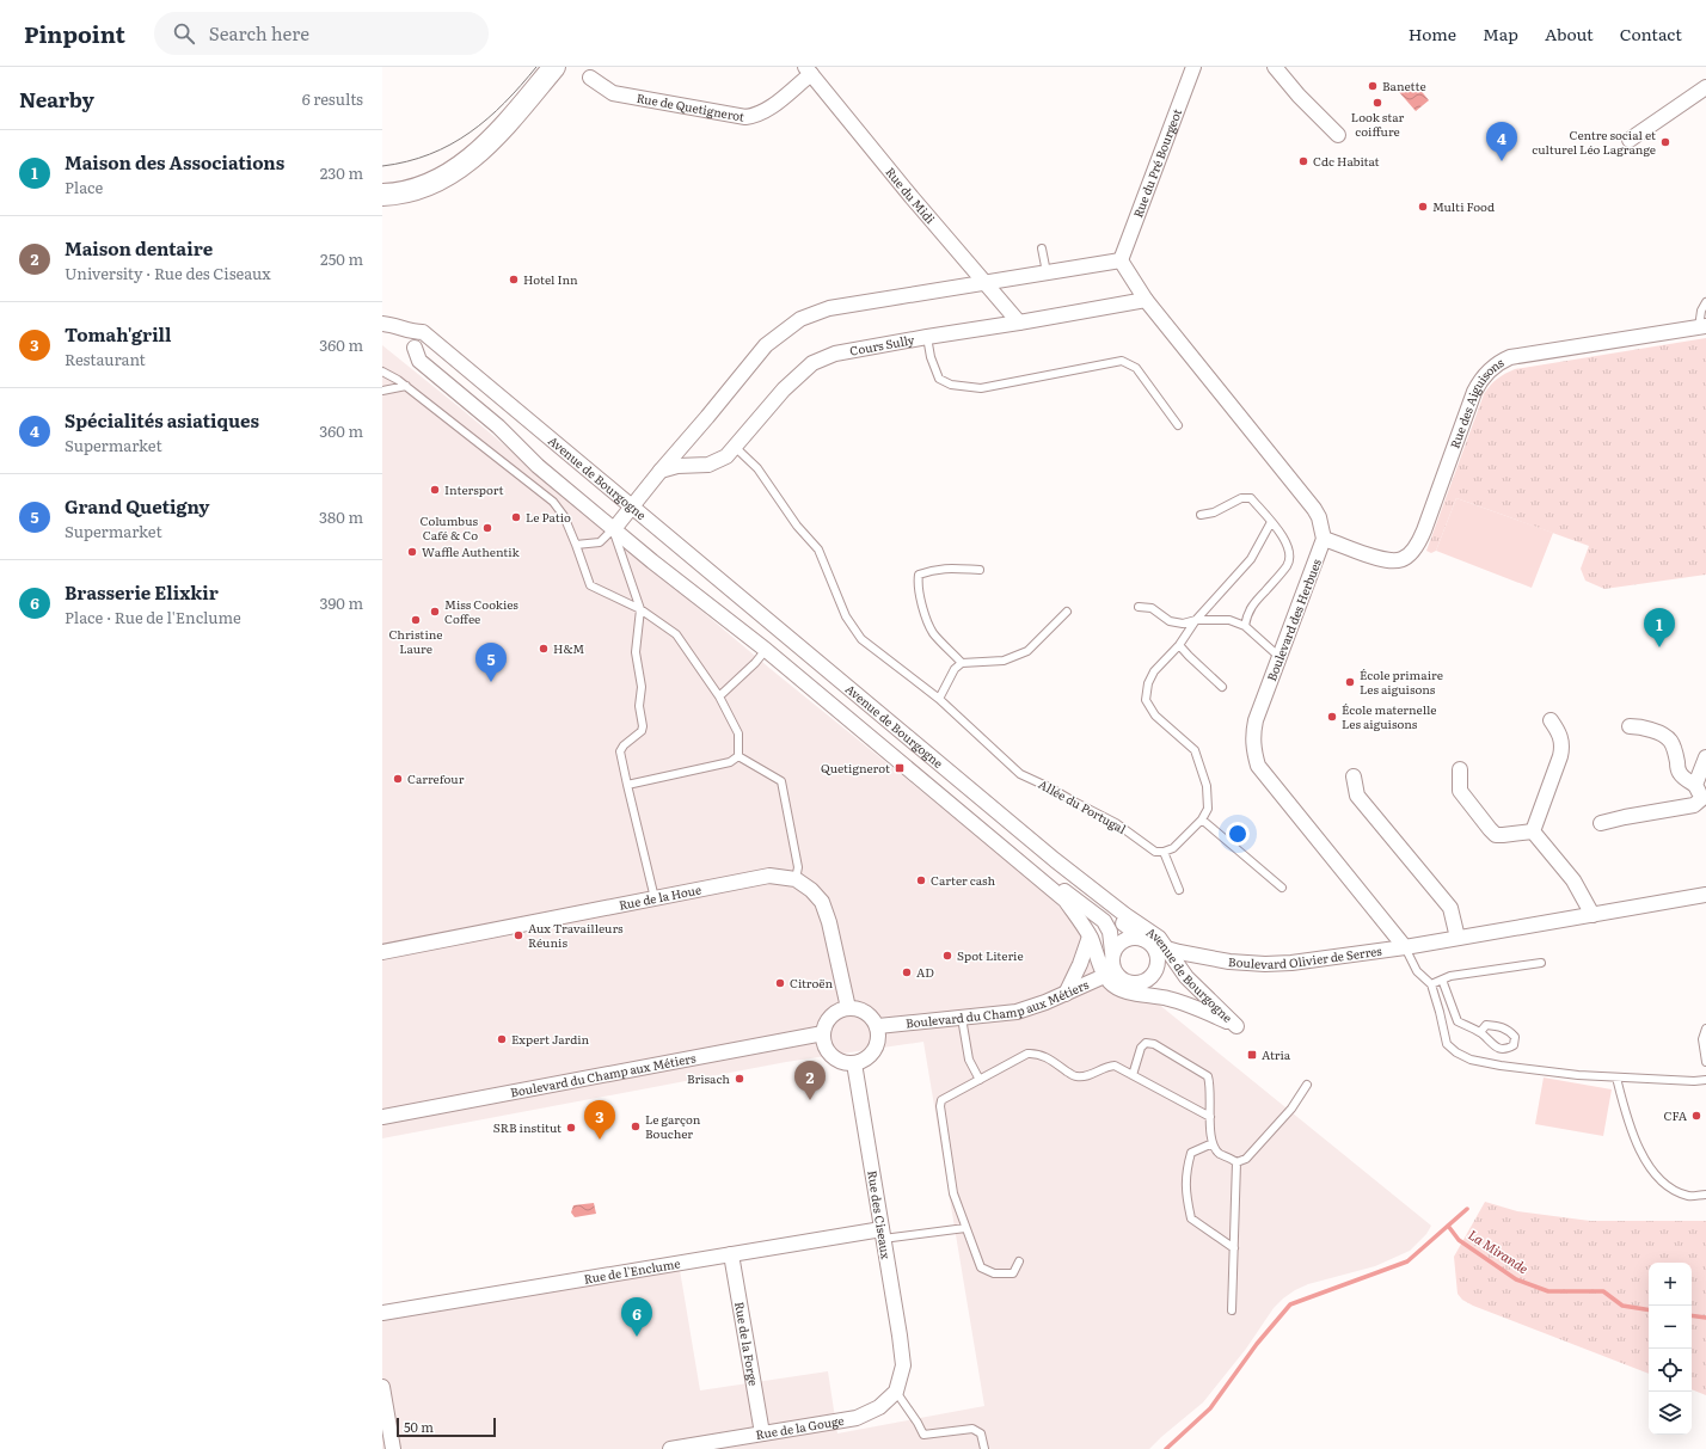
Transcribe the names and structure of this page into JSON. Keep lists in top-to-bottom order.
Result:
{
  "streets": {
    "street": [
      "Rue de Quetignerot",
      "Rue du Pré Bourgeot",
      "Rue du Midi",
      "Cours Sully",
      "Rue des Aiguisons",
      "Avenue de Bourgogne",
      "Boulevard des Herbues",
      "Rue de la Houe",
      "Boulevard Olivier de Serres",
      "Boulevard du Champ aux Métiers",
      "Rue des Ciseaux",
      "Rue de l'Enclume",
      "Rue de la Forge",
      "Rue de la Gouge"
    ],
    "lane": ["Allée du Portugal"]
  },
  "crossings": [
    ["Rue de Quetignerot", "Rue du Midi"],
    ["Rue du Midi", "Cours Sully"],
    ["Cours Sully", "Allée du Portugal"],
    ["Rue des Aiguisons", "Boulevard des Herbues"],
    ["Avenue de Bourgogne", "Boulevard Olivier de Serres"],
    ["Avenue de Bourgogne", "Boulevard du Champ aux Métiers"],
    ["Boulevard des Herbues", "Boulevard Olivier de Serres"],
    ["Rue de la Houe", "Boulevard du Champ aux Métiers"],
    ["Rue de la Houe", "Rue des Ciseaux"],
    ["Boulevard Olivier de Serres", "Boulevard du Champ aux Métiers"],
    ["Boulevard du Champ aux Métiers", "Rue des Ciseaux"],
    ["Rue des Ciseaux", "Rue de l'Enclume"],
    ["Rue des Ciseaux", "Rue de la Gouge"],
    ["Rue de l'Enclume", "Rue de la Forge"],
    ["Rue de la Forge", "Rue de la Gouge"]
  ],
  "water": ["La Mirande"],
  "places": {
    "other": [
      "Banette",
      "Look star coiffure",
      "Centre social et culturel Léo Lagrange",
      "Cdc Habitat",
      "Multi Food",
      "Hotel Inn",
      "Intersport",
      "Le Patio",
      "Columbus Café & Co",
      "Waffle Authentik",
      "Miss Cookies Coffee",
      "Christine Laure",
      "H&M",
      "École primaire Les aiguisons",
      "École maternelle Les aiguisons",
      "Carrefour",
      "Carter cash",
      "Aux Travailleurs Réunis",
      "Spot Literie",
      "AD",
      "Citroën",
      "Expert Jardin",
      "Brisach",
      "CFA",
      "Le garçon Boucher",
      "SRB institut"
    ],
    "transit": ["Quetignerot", "Atria"]
  },
  "scale_bar": "50 m",
  "page": {
    "header": "Pinpoint",
    "search": "Search here",
    "nav": [
      "Home",
      "Map",
      "About",
      "Contact"
    ],
    "heading": ["Nearby", "6 results"],
    "pins": [
      "4",
      "1",
      "5",
      "2",
      "3",
      "6"
    ],
    "list": [
      {
        "mark": "1",
        "name": "Maison des Associations",
        "note": "Place",
        "value": "230 m"
      },
      {
        "mark": "2",
        "name": "Maison dentaire",
        "note": "University · Rue des Ciseaux",
        "value": "250 m"
      },
      {
        "mark": "3",
        "name": "Tomah'grill",
        "note": "Restaurant",
        "value": "360 m"
      },
      {
        "mark": "4",
        "name": "Spécialités asiatiques",
        "note": "Supermarket",
        "value": "360 m"
      },
      {
        "mark": "5",
        "name": "Grand Quetigny",
        "note": "Supermarket",
        "value": "380 m"
      },
      {
        "mark": "6",
        "name": "Brasserie Elixkir",
        "note": "Place · Rue de l'Enclume",
        "value": "390 m"
      }
    ],
    "map_buttons": ["+", "−"],
    "scale": "50 m"
  }
}
